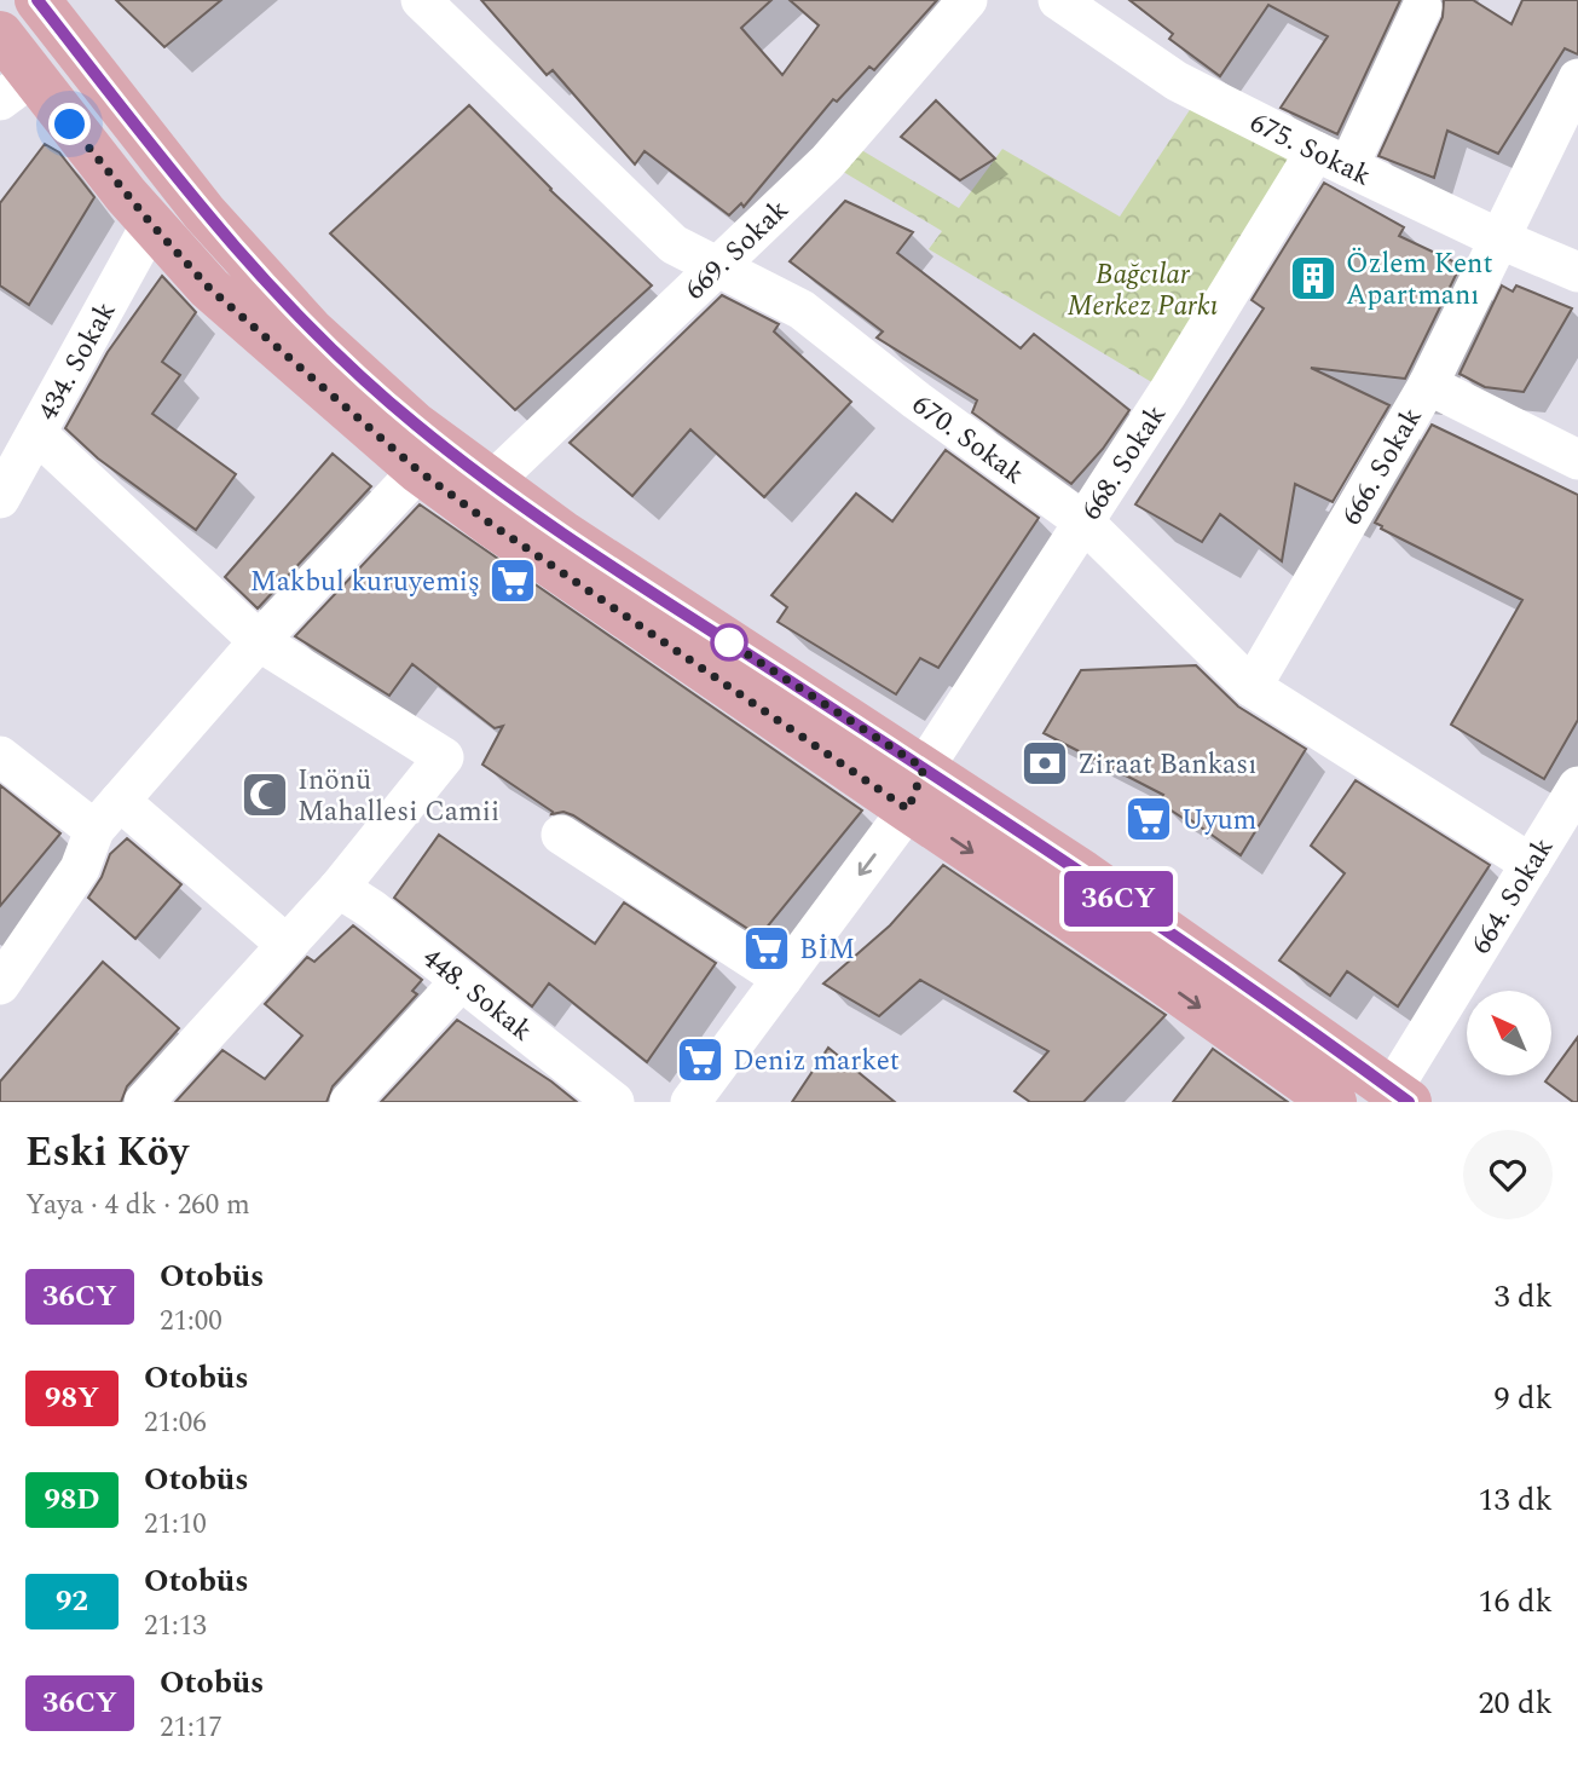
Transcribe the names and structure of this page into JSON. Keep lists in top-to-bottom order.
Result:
{
  "streets": {
    "street": [
      "675. Sokak",
      "669. Sokak",
      "434. Sokak",
      "670. Sokak",
      "668. Sokak",
      "666. Sokak",
      "664. Sokak",
      "448. Sokak"
    ]
  },
  "crossings": [
    ["675. Sokak", "668. Sokak"],
    ["675. Sokak", "666. Sokak"],
    ["669. Sokak", "670. Sokak"],
    ["670. Sokak", "668. Sokak"],
    ["670. Sokak", "666. Sokak"],
    ["670. Sokak", "664. Sokak"]
  ],
  "parks": ["Bağcılar Merkez Parkı"],
  "places": {
    "building": ["Özlem Kent Apartmanı"],
    "supermarket": [
      "Makbul kuruyemiş",
      "Uyum",
      "BİM",
      "Deniz market"
    ],
    "bank": ["Ziraat Bankası"],
    "mosque": ["Inönü Mahallesi Camii"]
  },
  "lines": ["bus line 36CY"],
  "north": "top left",
  "page": {
    "on_map": "36CY",
    "heading": ["Eski Köy", "Yaya · 4 dk · 260 m"],
    "list": [
      {
        "mark": "36CY",
        "name": "Otobüs",
        "note": "21:00",
        "value": "3 dk"
      },
      {
        "mark": "98Y",
        "name": "Otobüs",
        "note": "21:06",
        "value": "9 dk"
      },
      {
        "mark": "98D",
        "name": "Otobüs",
        "note": "21:10",
        "value": "13 dk"
      },
      {
        "mark": "92",
        "name": "Otobüs",
        "note": "21:13",
        "value": "16 dk"
      },
      {
        "mark": "36CY",
        "name": "Otobüs",
        "note": "21:17",
        "value": "20 dk"
      }
    ]
  }
}
